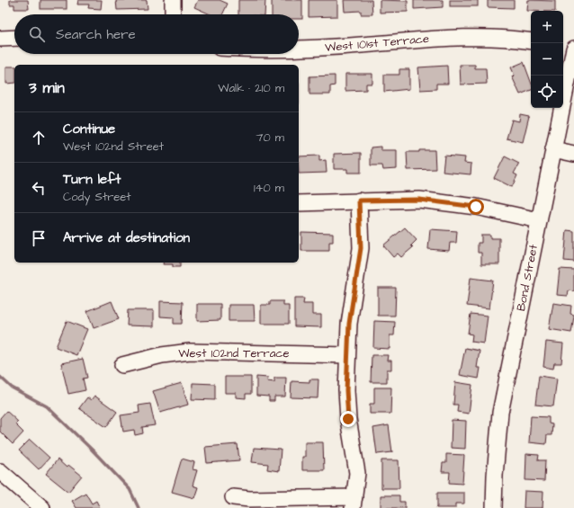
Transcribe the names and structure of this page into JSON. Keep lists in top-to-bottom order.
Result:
{
  "streets": {
    "street": ["West 101st Terrace", "Bond Street", "West 102nd Terrace"]
  },
  "page": {
    "map_buttons": ["+", "−"],
    "search": "Search here",
    "heading": ["3 min", "Walk · 210 m"],
    "list": [
      ["Continue", "West 102nd Street", "70 m"],
      ["Turn left", "Cody Street", "140 m"],
      "Arrive at destination"
    ]
  }
}
